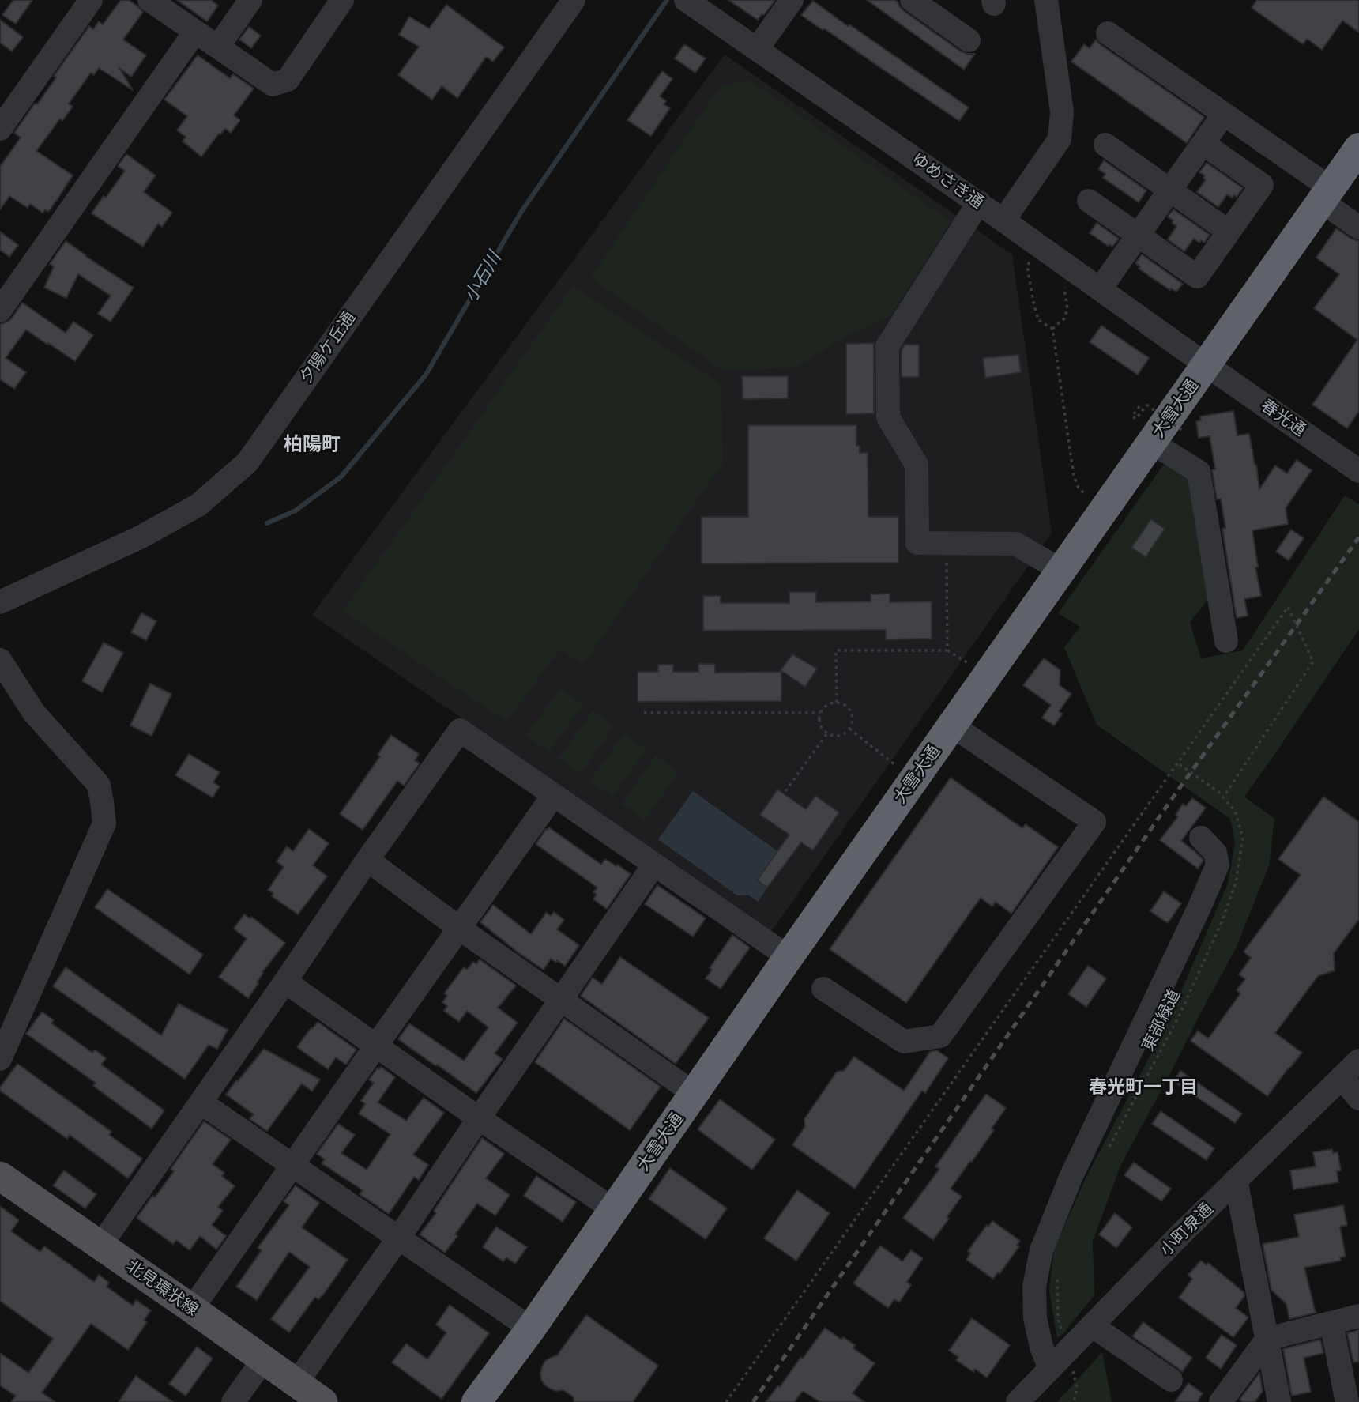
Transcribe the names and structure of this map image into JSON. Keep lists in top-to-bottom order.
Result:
{
  "streets": {
    "highway": ["大雪大通"],
    "main road": ["北見環状線"],
    "street": [
      "ゆめさき通",
      "夕陽ケ丘通",
      "春光通",
      "小町泉通"
    ],
    "path": ["東部緑道"]
  },
  "crossings": [
    ["ゆめさき通", "大雪大通"],
    ["ゆめさき通", "春光通"],
    ["大雪大通", "春光通"]
  ],
  "districts": ["柏陽町", "春光町一丁目"],
  "water": ["小石川"]
}
